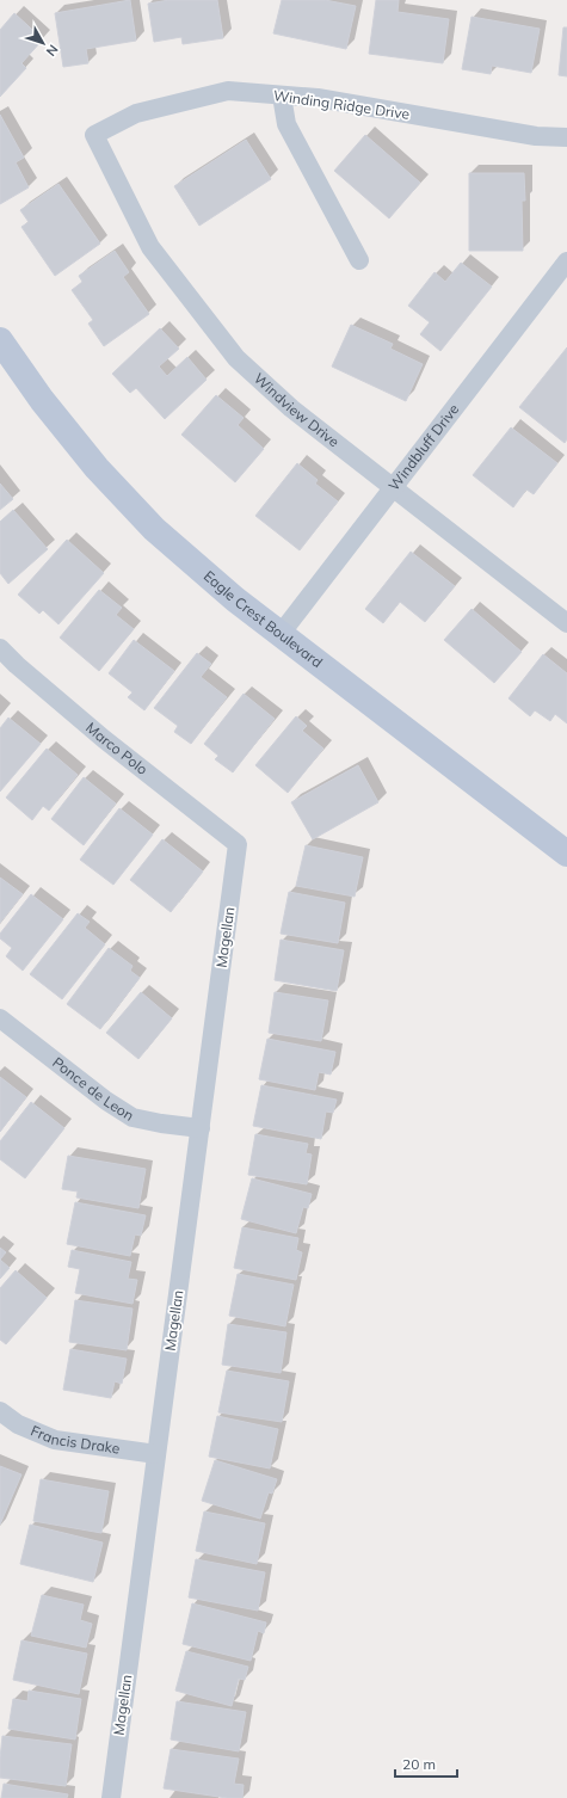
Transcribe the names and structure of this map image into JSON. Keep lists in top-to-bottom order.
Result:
{
  "streets": {
    "main road": ["Eagle Crest Boulevard"],
    "street": [
      "Winding Ridge Drive",
      "Windview Drive",
      "Windbluff Drive",
      "Marco Polo",
      "Magellan",
      "Ponce de Leon",
      "Francis Drake"
    ]
  },
  "crossings": [
    ["Winding Ridge Drive", "Windview Drive"],
    ["Windview Drive", "Windbluff Drive"],
    ["Windbluff Drive", "Eagle Crest Boulevard"],
    ["Marco Polo", "Magellan"],
    ["Magellan", "Ponce de Leon"],
    ["Magellan", "Francis Drake"]
  ],
  "scale_bar": "20 m",
  "north": "bottom right"
}
